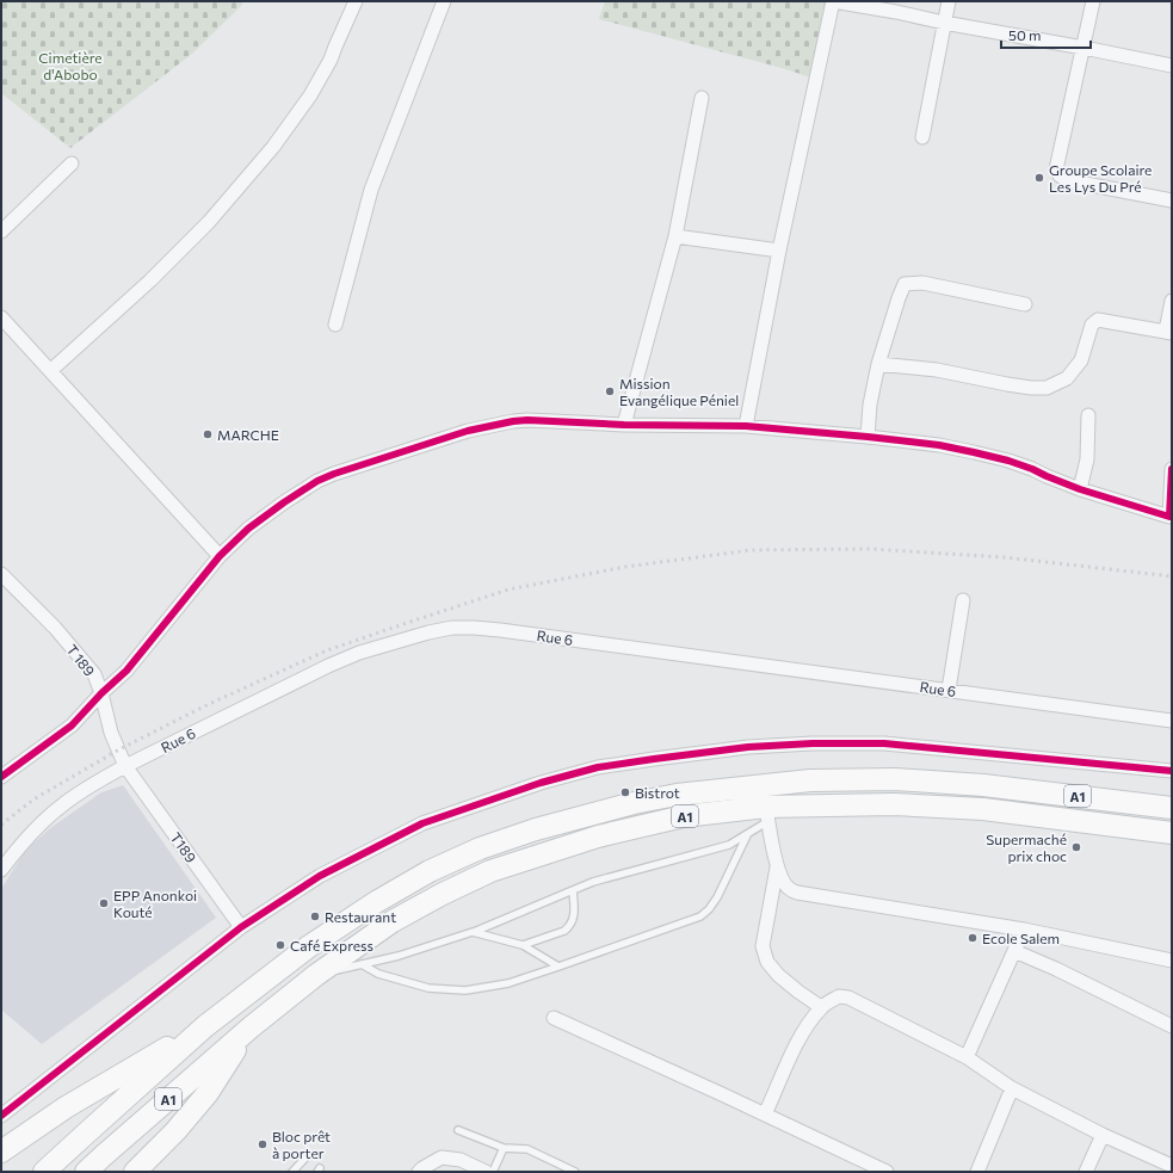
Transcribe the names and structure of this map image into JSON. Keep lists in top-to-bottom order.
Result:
{
  "streets": {
    "main road": ["A1"],
    "street": ["Rue 6", "T 189", "T189"]
  },
  "crossings": [
    ["Rue 6", "T 189"],
    ["Rue 6", "T189"],
    ["T 189", "T189"]
  ],
  "parks": ["Cimetière d'Abobo"],
  "places": [
    "Groupe Scolaire Les Lys Du Pré",
    "Mission Evangélique Péniel",
    "MARCHE",
    "Bistrot",
    "Supermaché prix choc",
    "EPP Anonkoi Kouté",
    "Restaurant",
    "Ecole Salem",
    "Café Express",
    "Bloc prêt à porter"
  ],
  "scale_bar": "50 m"
}
